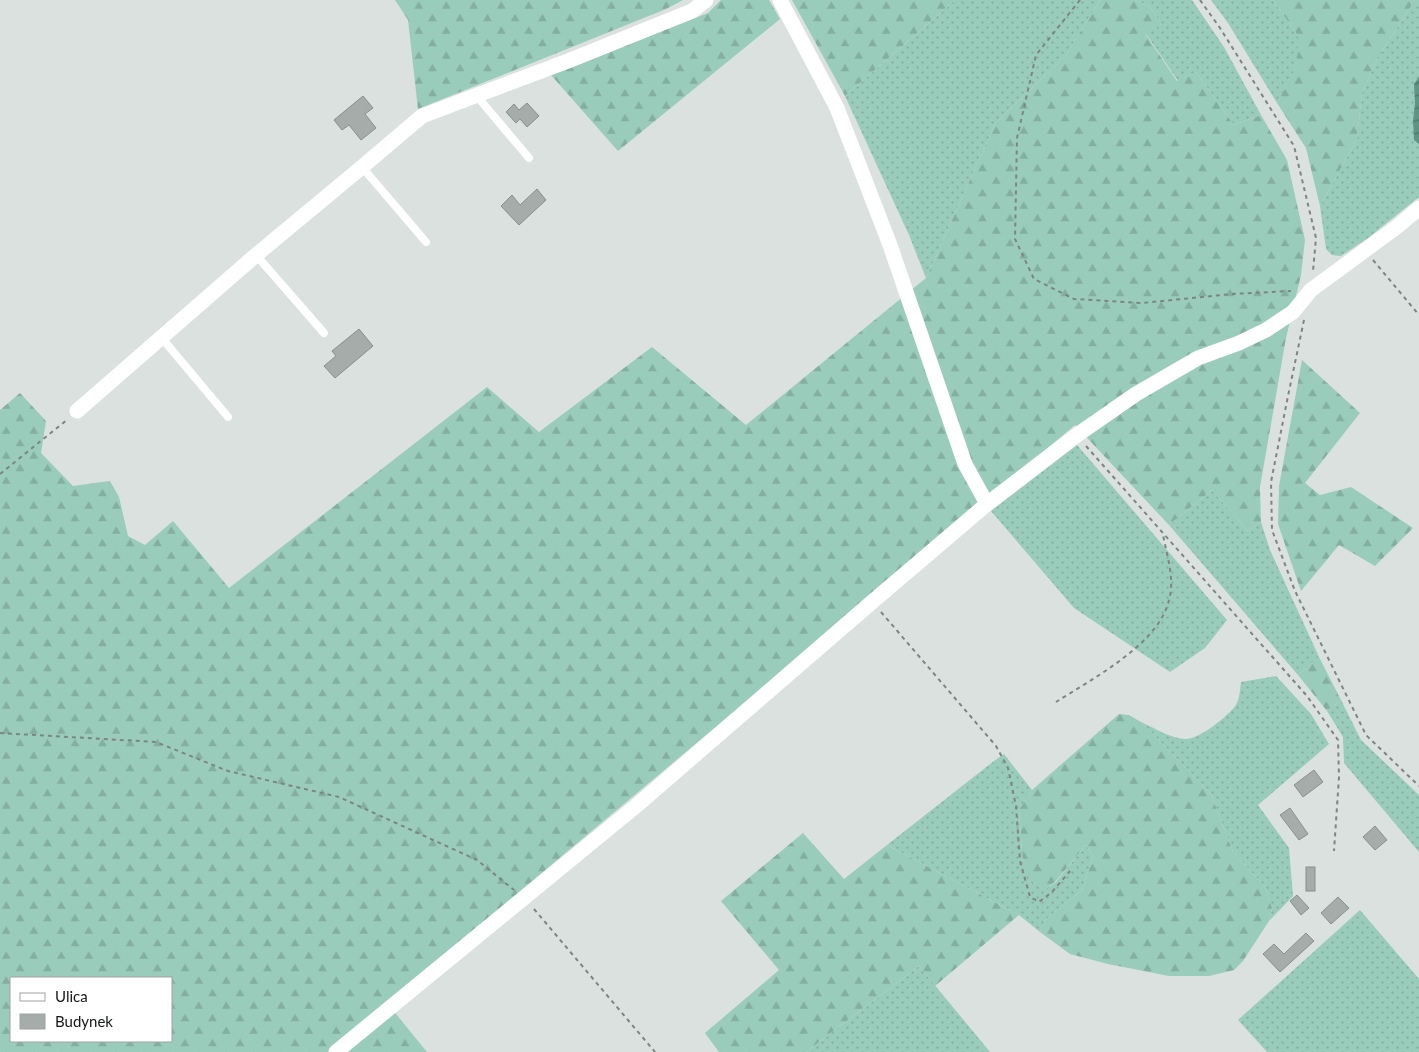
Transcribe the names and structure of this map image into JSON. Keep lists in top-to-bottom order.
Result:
{
  "legend": ["Ulica", "Budynek"]
}
